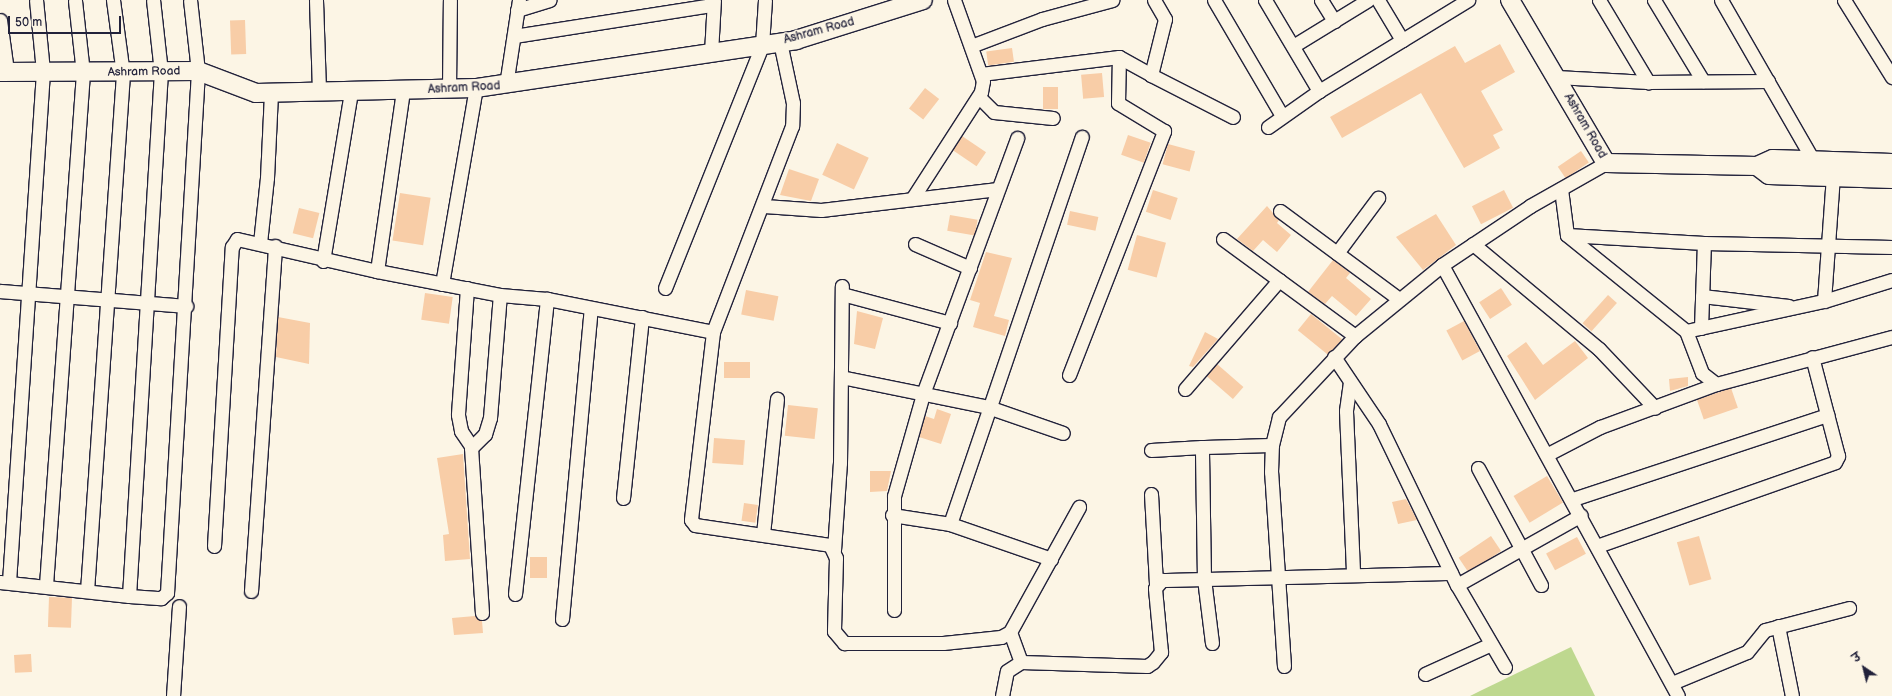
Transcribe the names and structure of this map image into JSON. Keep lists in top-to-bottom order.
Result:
{
  "streets": {
    "street": ["Ashram Road"]
  },
  "scale_bar": "50 m",
  "north": "top left"
}
